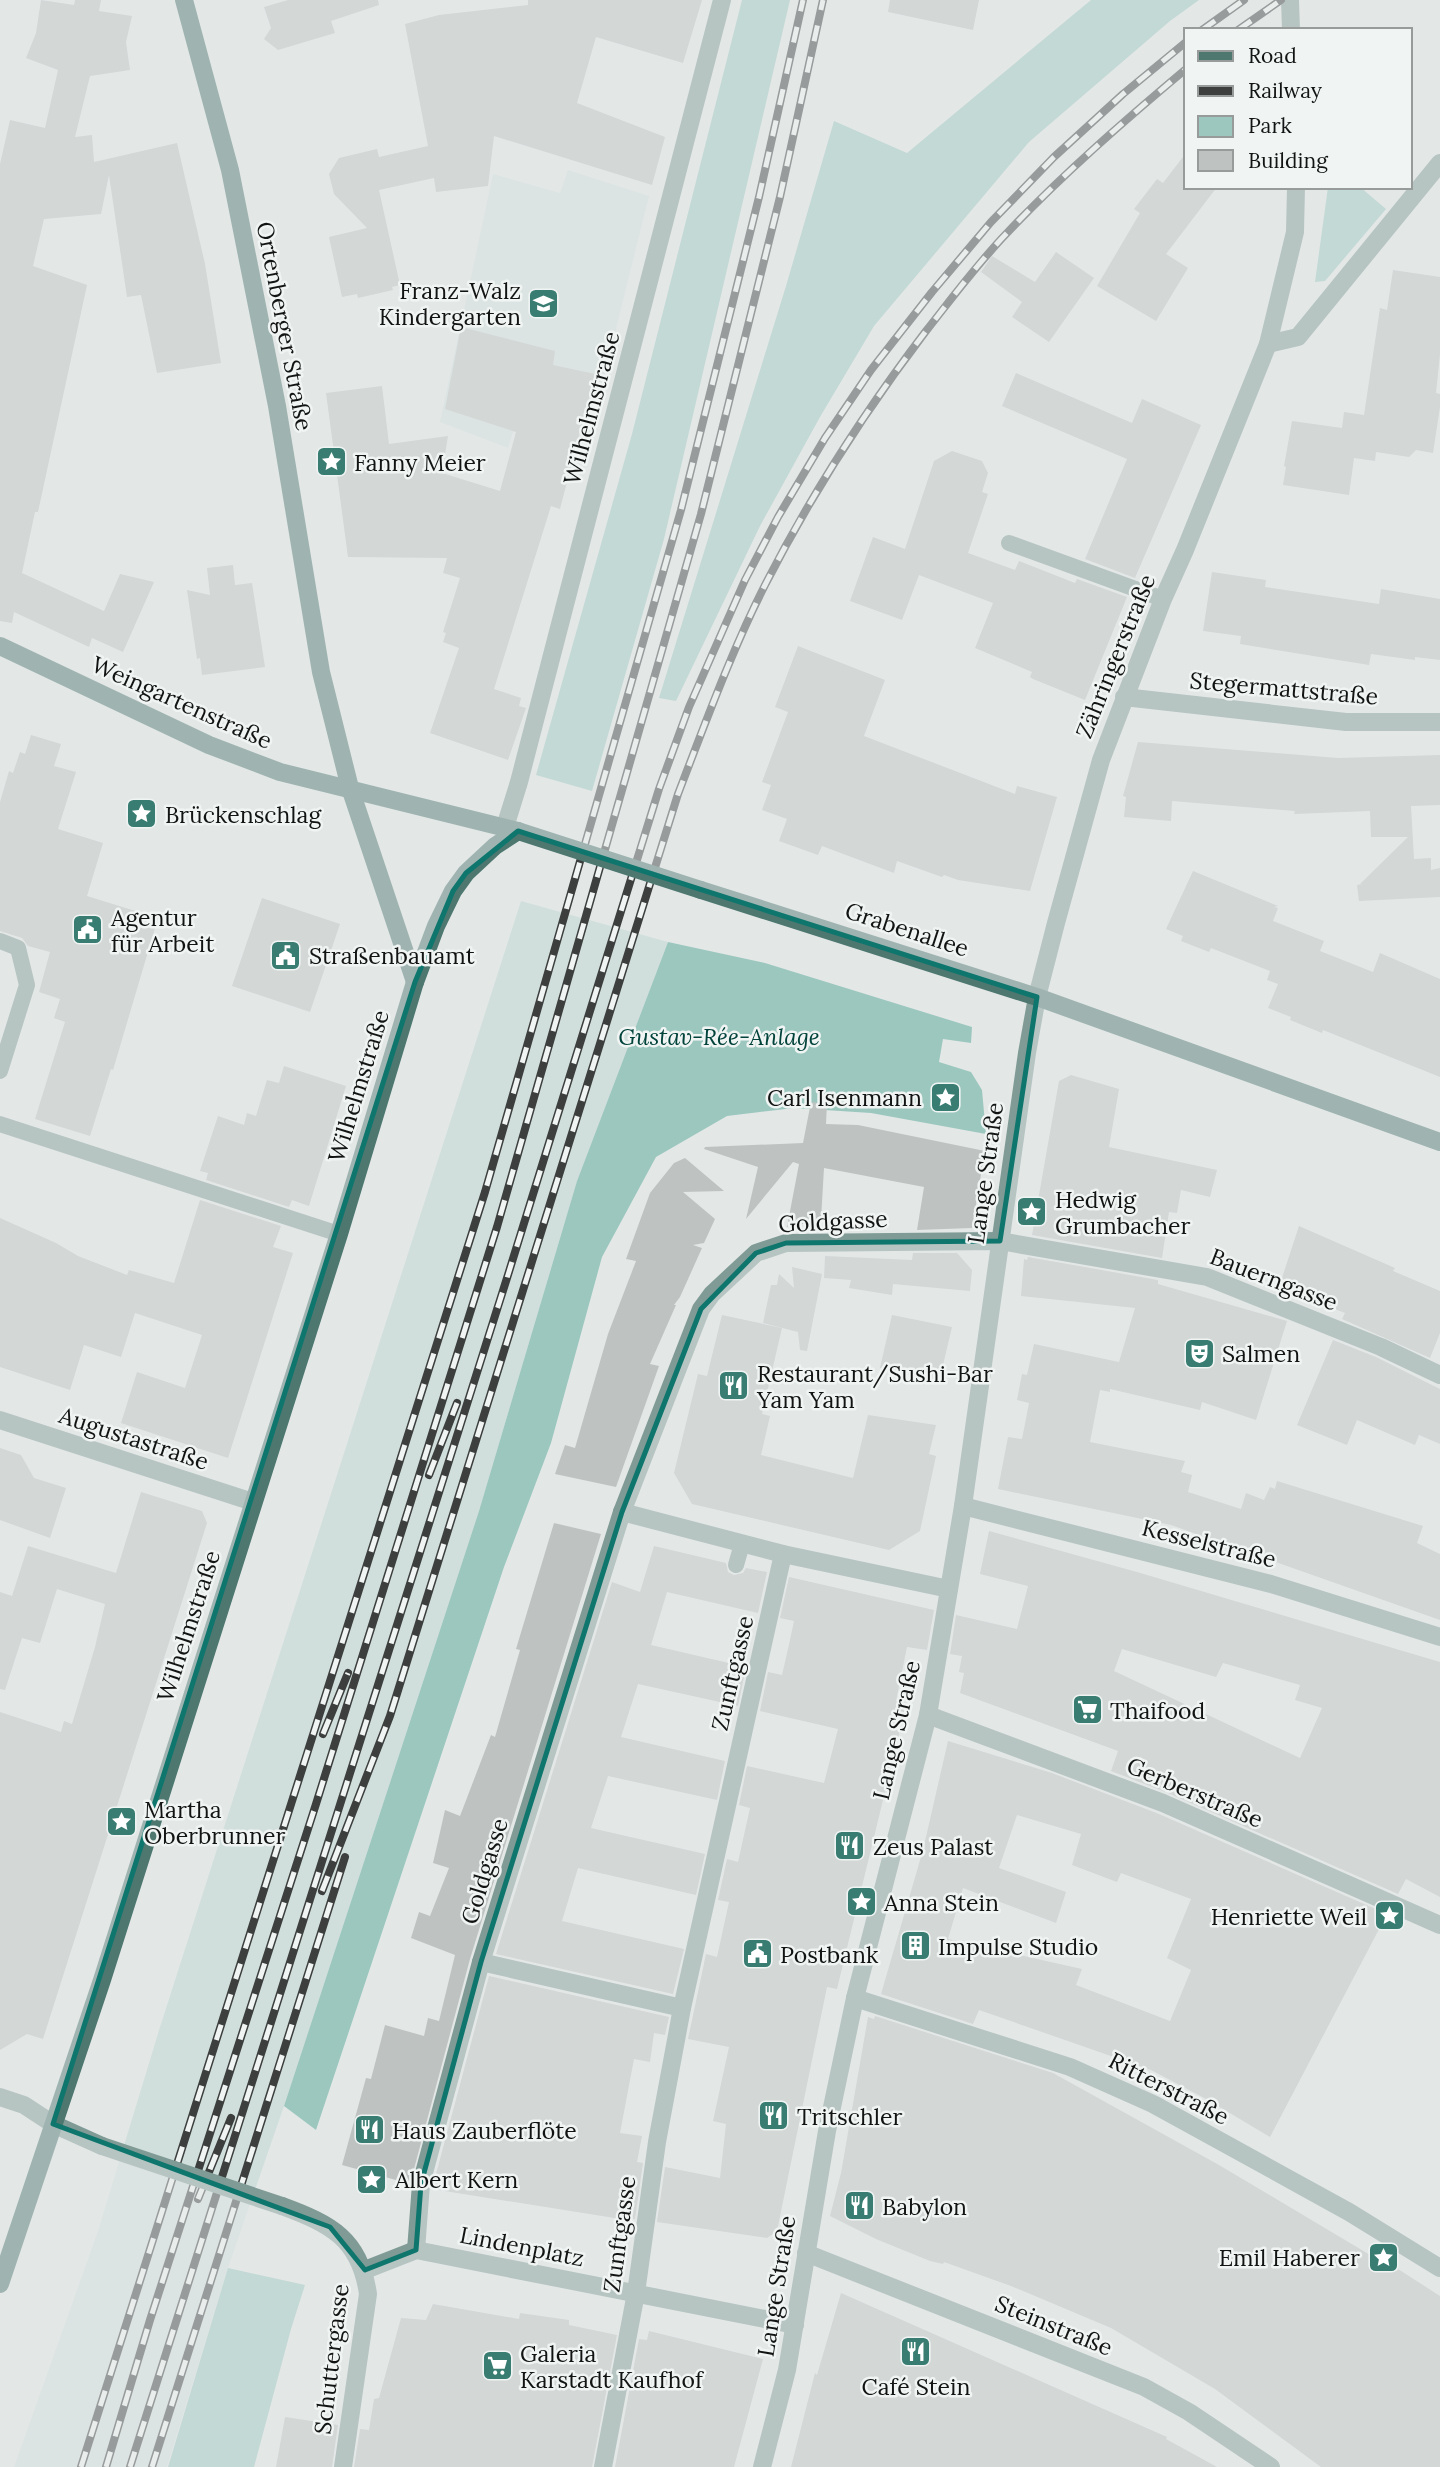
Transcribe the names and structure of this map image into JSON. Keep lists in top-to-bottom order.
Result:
{
  "streets": {
    "street": [
      "Ortenberger Straße",
      "Wilhelmstraße",
      "Zähringerstraße",
      "Stegermattstraße",
      "Weingartenstraße",
      "Grabenallee",
      "Lange Straße",
      "Goldgasse",
      "Bauerngasse",
      "Augustastraße",
      "Kesselstraße",
      "Zunftgasse",
      "Gerberstraße",
      "Ritterstraße",
      "Lindenplatz",
      "Steinstraße",
      "Schuttergasse"
    ]
  },
  "crossings": [
    ["Ortenberger Straße", "Weingartenstraße"],
    ["Ortenberger Straße", "Grabenallee"],
    ["Wilhelmstraße", "Grabenallee"],
    ["Wilhelmstraße", "Augustastraße"],
    ["Wilhelmstraße", "Schuttergasse"],
    ["Zähringerstraße", "Stegermattstraße"],
    ["Zähringerstraße", "Grabenallee"],
    ["Zähringerstraße", "Lange Straße"],
    ["Weingartenstraße", "Grabenallee"],
    ["Grabenallee", "Lange Straße"],
    ["Lange Straße", "Goldgasse"],
    ["Lange Straße", "Bauerngasse"],
    ["Lange Straße", "Kesselstraße"],
    ["Lange Straße", "Gerberstraße"],
    ["Lange Straße", "Ritterstraße"],
    ["Lange Straße", "Lindenplatz"],
    ["Lange Straße", "Steinstraße"],
    ["Goldgasse", "Bauerngasse"],
    ["Goldgasse", "Lindenplatz"],
    ["Zunftgasse", "Lindenplatz"]
  ],
  "parks": ["Gustav-Rée-Anlage"],
  "places": {
    "school or university": ["Franz-Walz Kindergarten"],
    "place": [
      "Fanny Meier",
      "Brückenschlag",
      "Carl Isenmann",
      "Hedwig Grumbacher",
      "Martha Oberbrunner",
      "Anna Stein",
      "Henriette Weil",
      "Albert Kern",
      "Emil Haberer"
    ],
    "public building": ["Agentur für Arbeit", "Straßenbauamt", "Postbank"],
    "theatre": ["Salmen"],
    "restaurant": [
      "Restaurant/Sushi-Bar Yam Yam",
      "Zeus Palast",
      "Tritschler",
      "Haus Zauberflöte",
      "Babylon",
      "Café Stein"
    ],
    "supermarket": ["Thaifood", "Galeria Karstadt Kaufhof"],
    "building": ["Impulse Studio"]
  },
  "legend": [
    "Road",
    "Railway",
    "Park",
    "Building"
  ]
}
